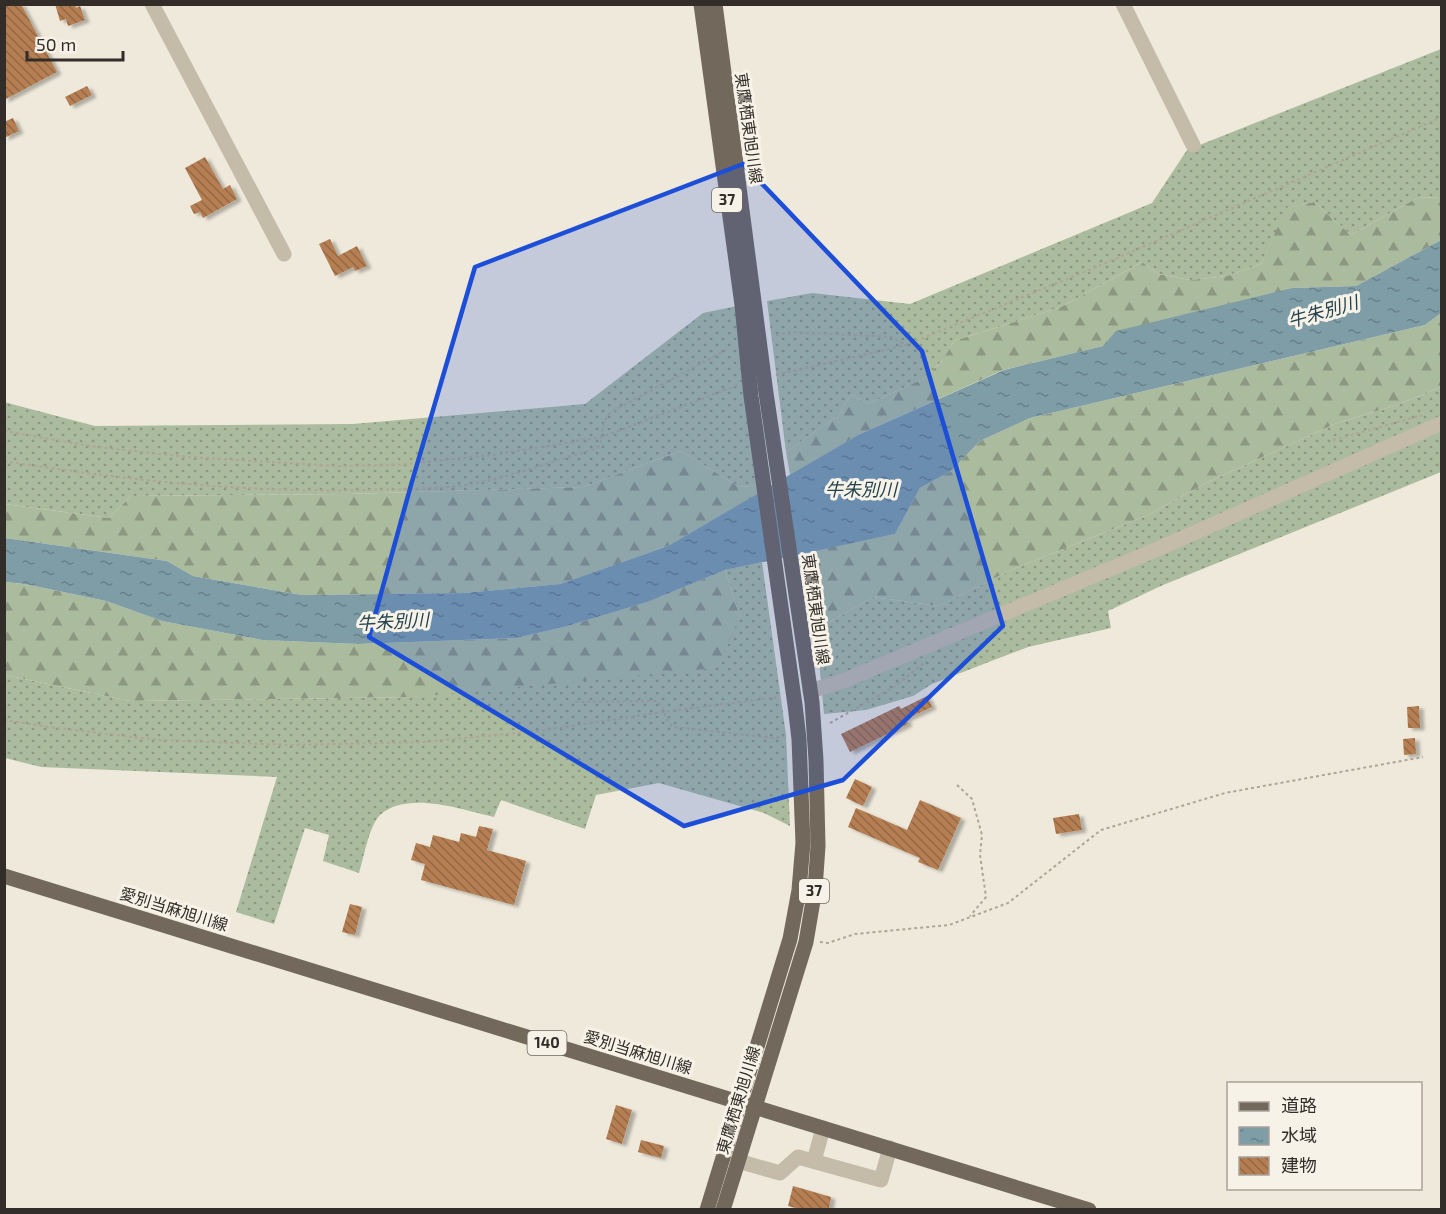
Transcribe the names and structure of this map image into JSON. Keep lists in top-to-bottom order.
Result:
{
  "streets": {
    "main road": [
      "東鷹栖東旭川線",
      "37",
      "愛別当麻旭川線",
      "140"
    ]
  },
  "crossings": [
    ["東鷹栖東旭川線", "愛別当麻旭川線"]
  ],
  "water": ["牛朱別川"],
  "legend": ["道路", "水域", "建物"],
  "scale_bar": "50 m"
}
